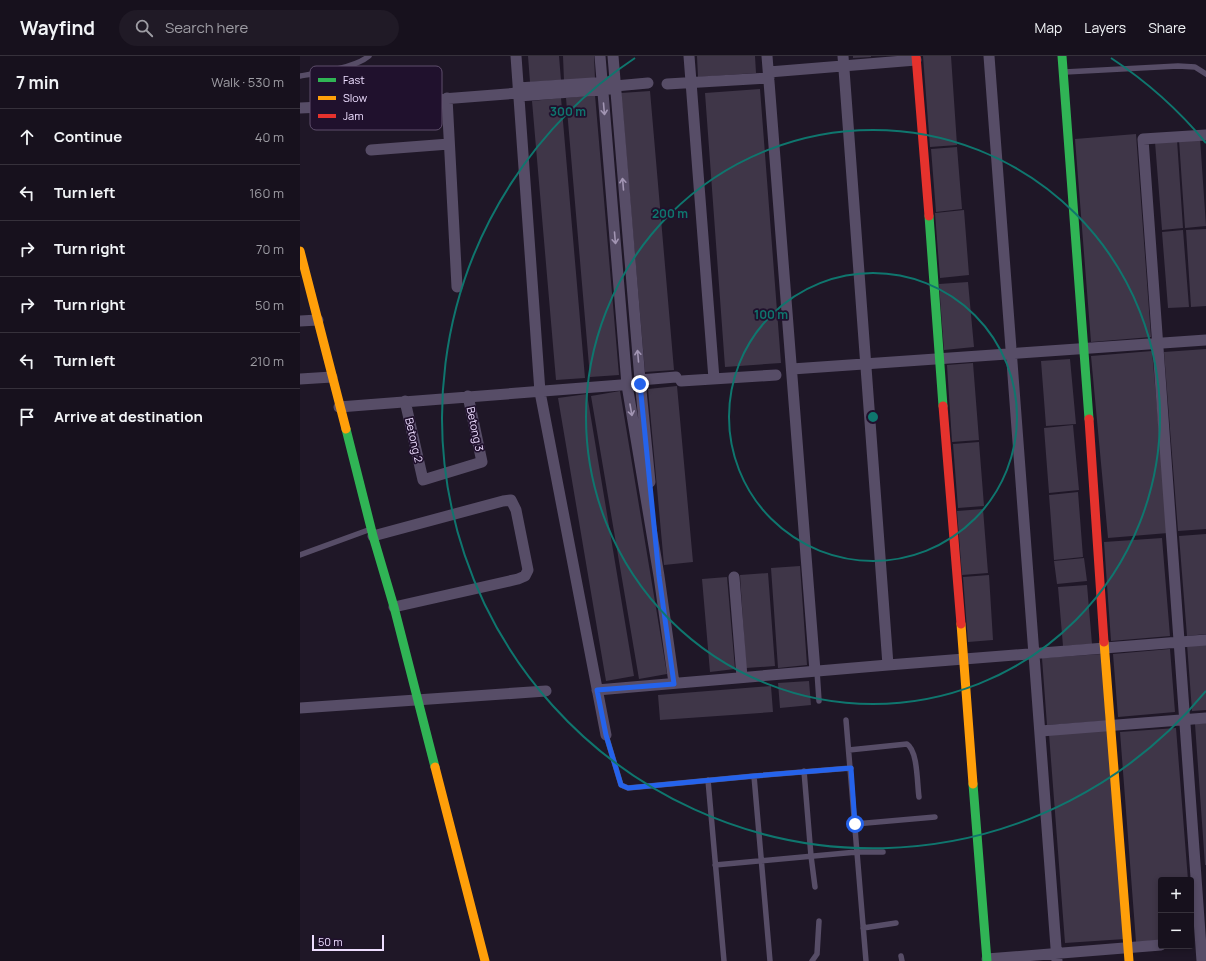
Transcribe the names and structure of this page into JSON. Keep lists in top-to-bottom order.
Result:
{
  "streets": {
    "street": ["Betong 3", "Betong 2"]
  },
  "crossings": [
    ["Betong 3", "Betong 2"]
  ],
  "legend": ["Fast", "Slow", "Jam"],
  "scale_bar": "50 m",
  "page": {
    "header": "Wayfind",
    "search": "Search here",
    "nav": ["Map", "Layers", "Share"],
    "heading": ["7 min", "Walk · 530 m"],
    "list": [
      ["Continue", "40 m"],
      ["Turn left", "160 m"],
      ["Turn right", "70 m"],
      ["Turn right", "50 m"],
      ["Turn left", "210 m"],
      "Arrive at destination"
    ],
    "map_buttons": ["+", "−"],
    "scale": "50 m"
  },
  "rings": ["300 m", "200 m", "100 m"]
}
